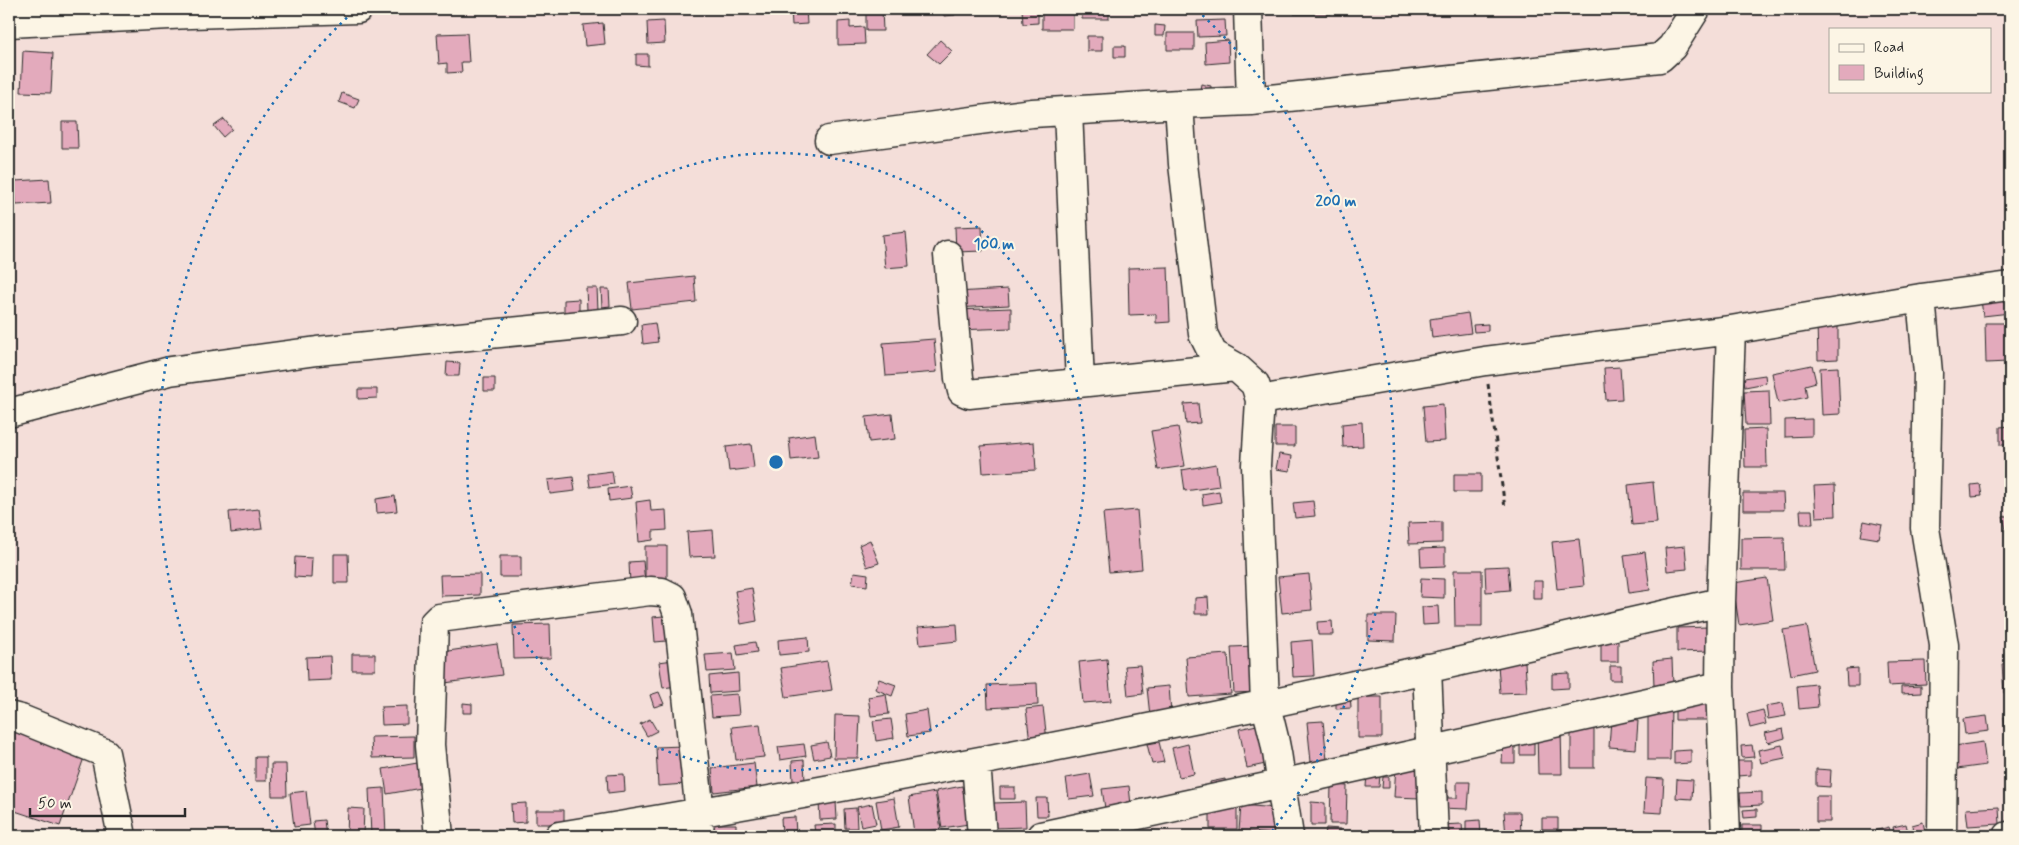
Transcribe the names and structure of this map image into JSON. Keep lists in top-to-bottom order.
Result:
{
  "legend": ["Road", "Building"],
  "scale_bar": "50 m",
  "rings": ["200 m", "100 m"]
}
